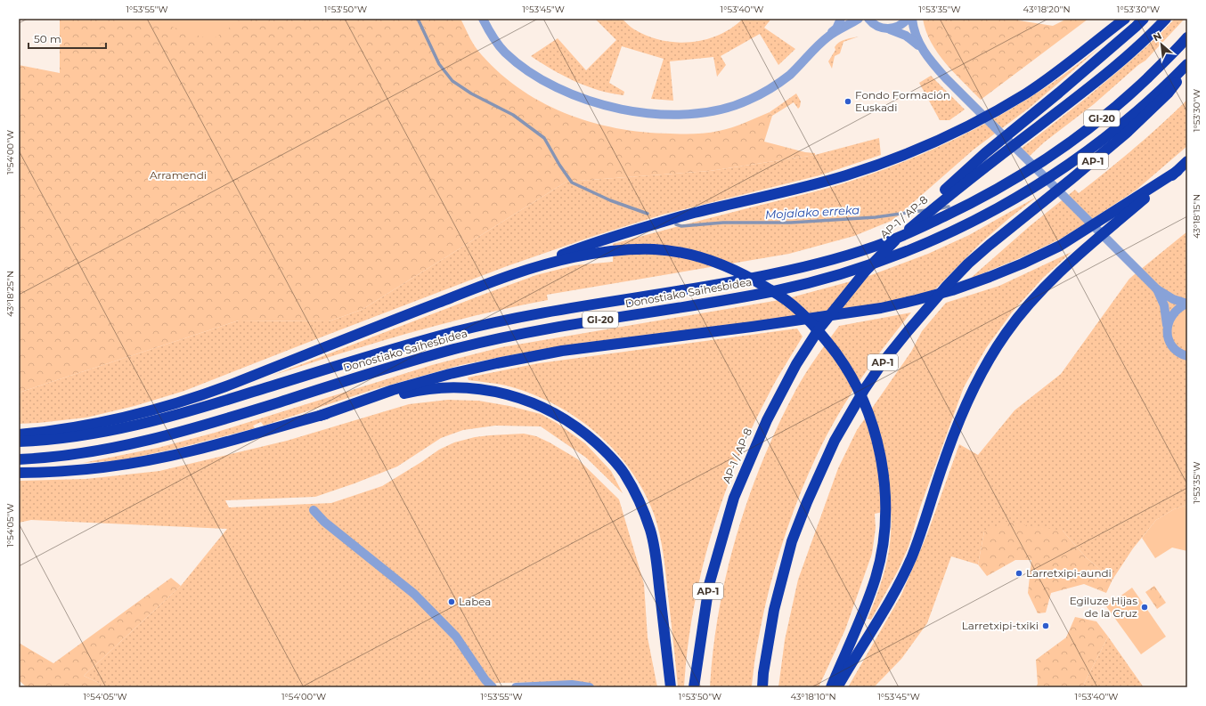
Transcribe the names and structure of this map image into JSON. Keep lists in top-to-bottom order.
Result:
{
  "streets": {
    "highway": [
      "GI-20",
      "AP-1",
      "AP-1 / AP-8",
      "Donostiako Saihesbidea"
    ]
  },
  "water": ["Mojalako erreka"],
  "parks": ["Arramendi"],
  "places": [
    "Fondo Formación Euskadi",
    "Larretxipi-aundi",
    "Labea",
    "Egiluze Hijas de la Cruz",
    "Larretxipi-txiki"
  ],
  "scale_bar": "50 m",
  "north": "top left",
  "coordinates": [
    "1°53'55\"W",
    "1°53'50\"W",
    "1°53'45\"W",
    "1°53'40\"W",
    "1°53'35\"W",
    "43°18'20\"N",
    "1°53'30\"W",
    "1°54'00\"W",
    "43°18'15\"N",
    "43°18'25\"N",
    "1°54'05\"W",
    "43°18'10\"N"
  ]
}
